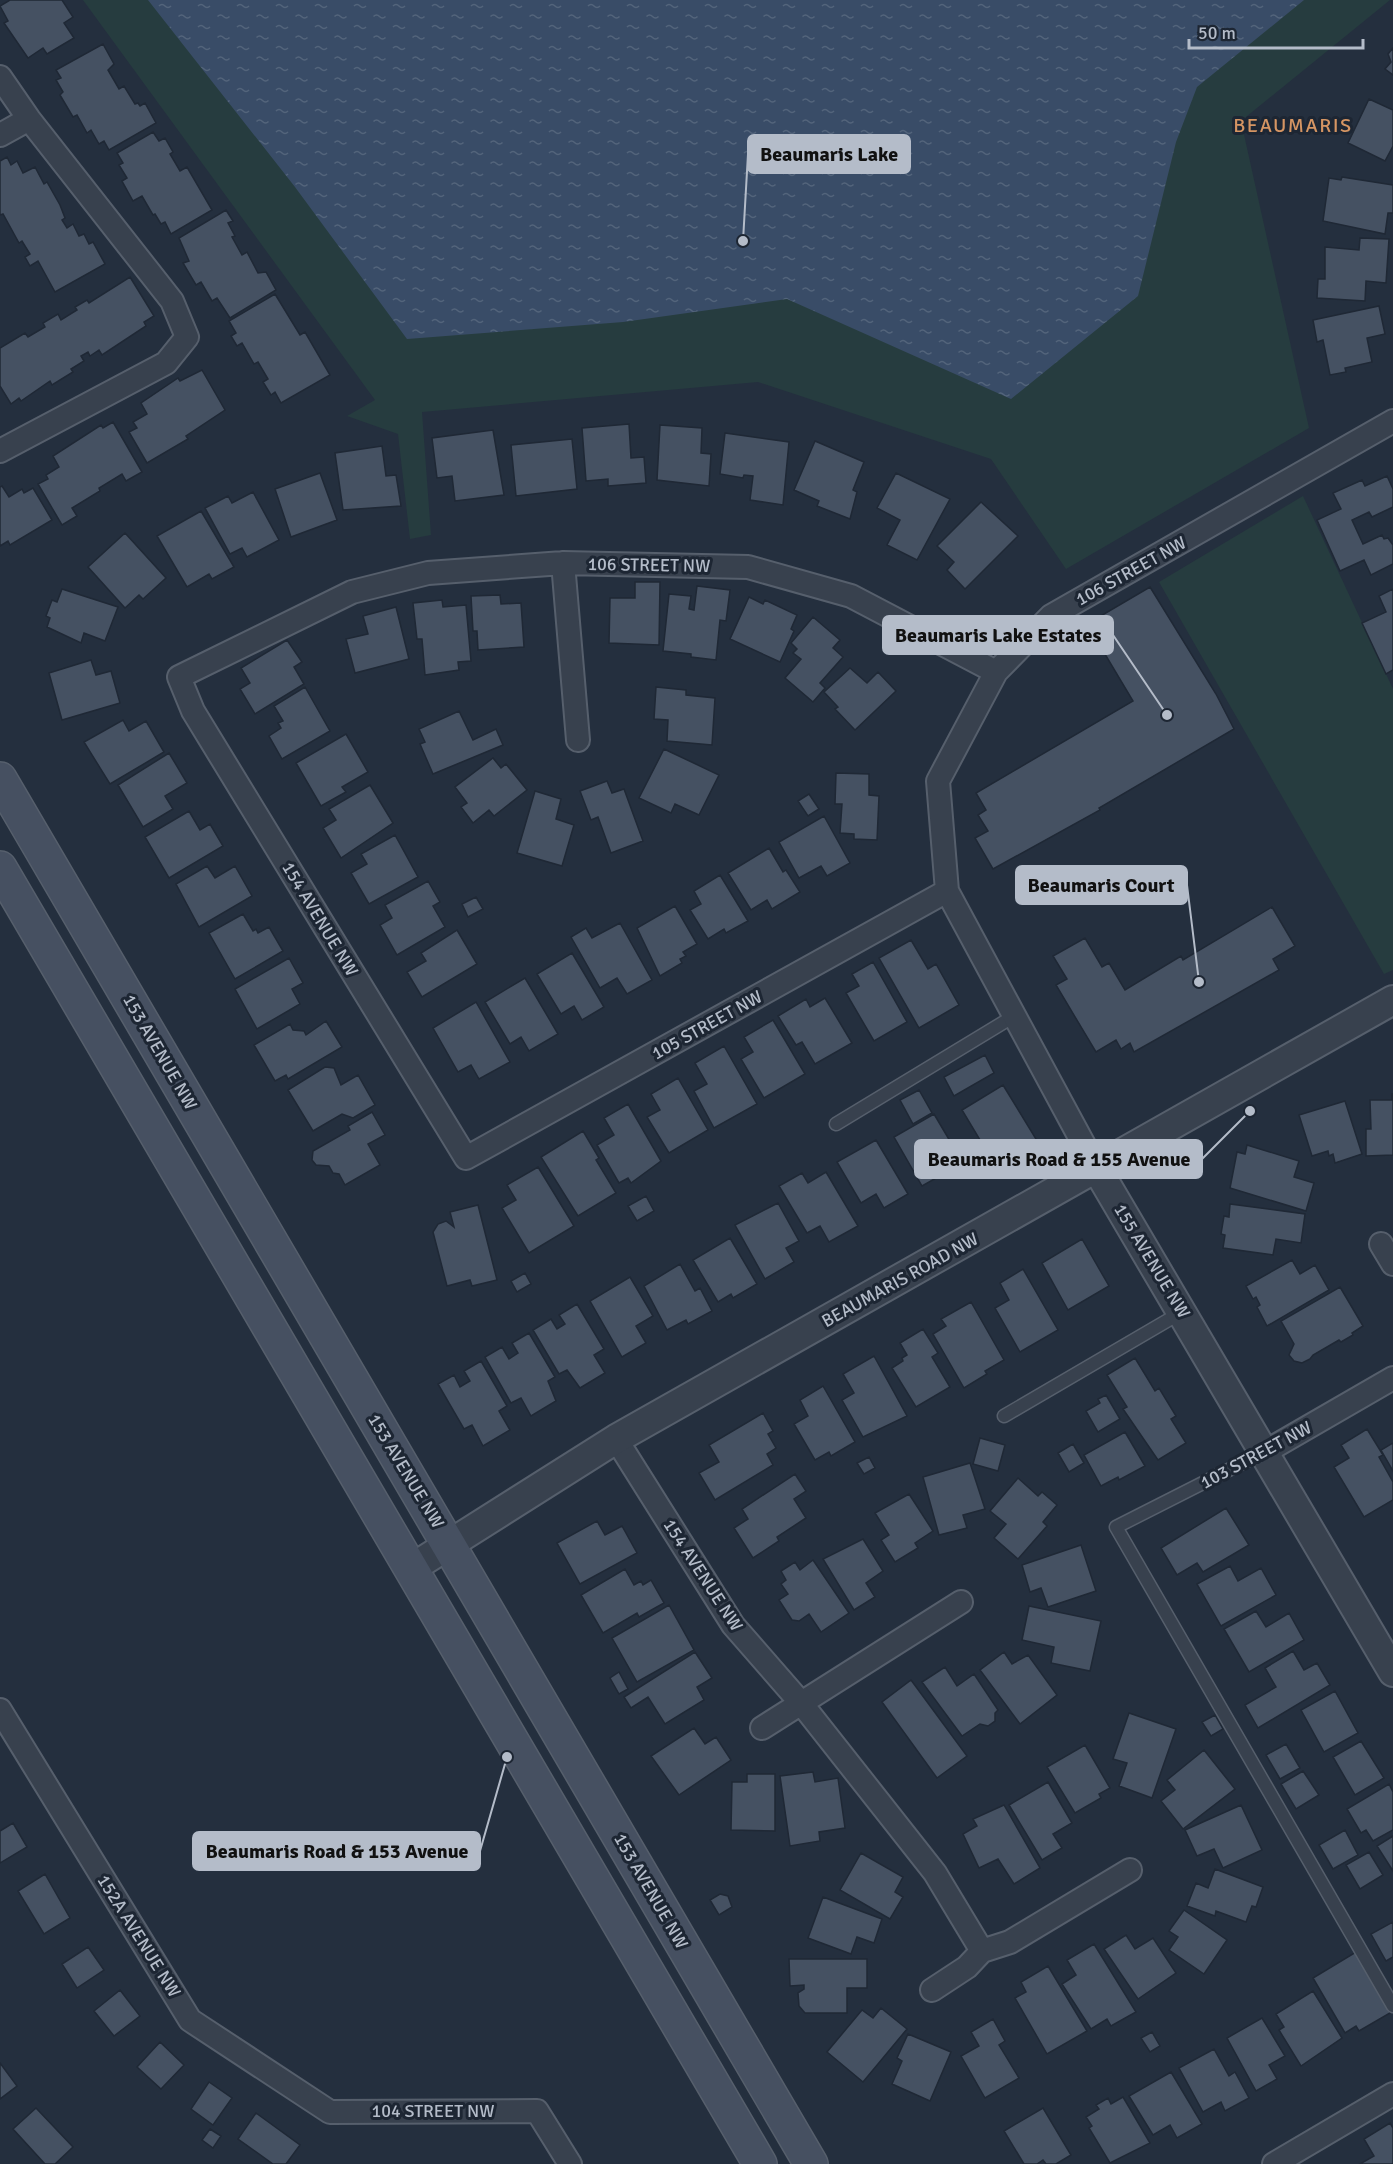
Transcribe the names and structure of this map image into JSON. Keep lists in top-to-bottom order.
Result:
{
  "streets": {
    "main road": ["153 AVENUE NW"],
    "street": [
      "106 STREET NW",
      "154 AVENUE NW",
      "105 STREET NW",
      "155 AVENUE NW",
      "BEAUMARIS ROAD NW",
      "103 STREET NW",
      "152A AVENUE NW",
      "104 STREET NW"
    ]
  },
  "crossings": [
    ["106 STREET NW", "154 AVENUE NW"],
    ["106 STREET NW", "155 AVENUE NW"],
    ["154 AVENUE NW", "105 STREET NW"],
    ["154 AVENUE NW", "BEAUMARIS ROAD NW"],
    ["105 STREET NW", "155 AVENUE NW"],
    ["153 AVENUE NW", "BEAUMARIS ROAD NW"],
    ["155 AVENUE NW", "BEAUMARIS ROAD NW"],
    ["155 AVENUE NW", "103 STREET NW"],
    ["152A AVENUE NW", "104 STREET NW"]
  ],
  "districts": ["BEAUMARIS"],
  "places": [
    "Beaumaris Lake",
    "Beaumaris Lake Estates",
    "Beaumaris Court",
    "Beaumaris Road & 155 Avenue",
    "Beaumaris Road & 153 Avenue"
  ],
  "scale_bar": "50 m"
}
